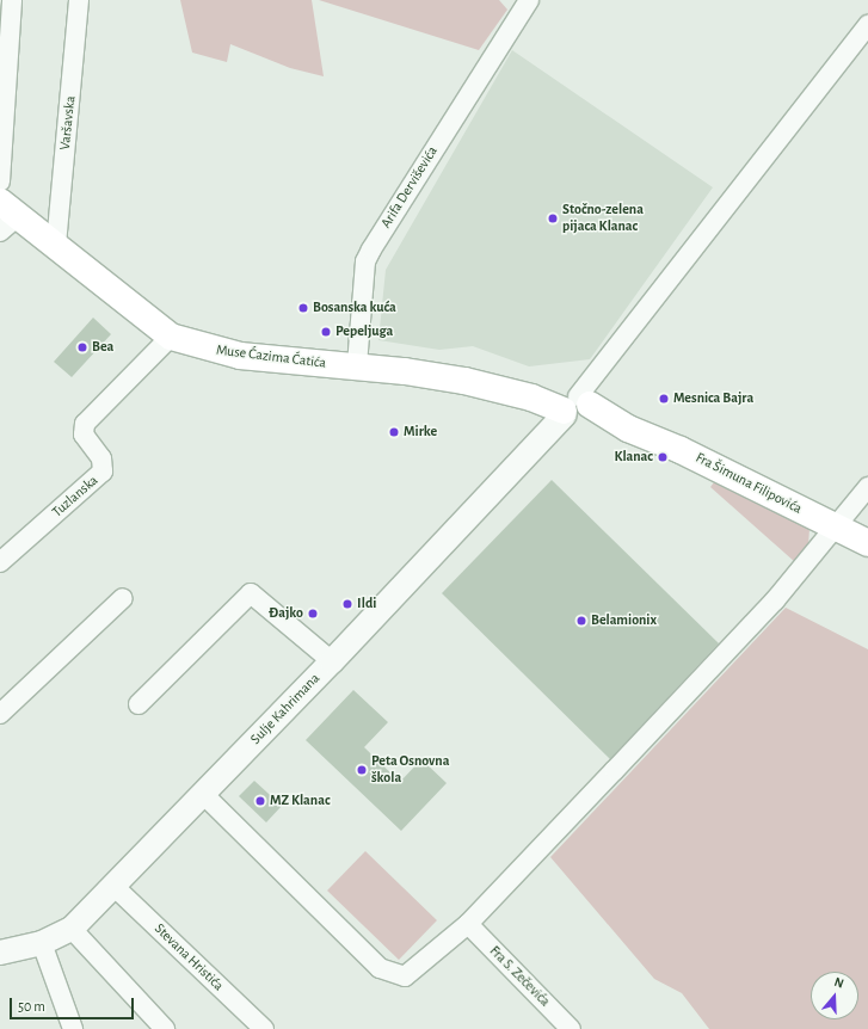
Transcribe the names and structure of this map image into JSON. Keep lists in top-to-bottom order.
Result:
{
  "streets": {
    "main road": ["Muse Ćazima Ćatića", "Fra Šimuna Filipovića"],
    "street": [
      "Varšavska",
      "Arifa Derviševića",
      "Tuzlanska",
      "Sulje Kahrimana",
      "Stevana Hristića",
      "Fra S. Zečevića"
    ]
  },
  "crossings": [
    ["Varšavska", "Muse Ćazima Ćatića"],
    ["Arifa Derviševića", "Muse Ćazima Ćatića"],
    ["Muse Ćazima Ćatića", "Fra Šimuna Filipovića"],
    ["Muse Ćazima Ćatića", "Tuzlanska"],
    ["Muse Ćazima Ćatića", "Sulje Kahrimana"],
    ["Fra Šimuna Filipovića", "Sulje Kahrimana"],
    ["Sulje Kahrimana", "Stevana Hristića"]
  ],
  "places": [
    "Stočno-zelena pijaca Klanac",
    "Bosanska kuća",
    "Pepeljuga",
    "Bea",
    "Mesnica Bajra",
    "Mirke",
    "Klanac",
    "Ildi",
    "Đajko",
    "Belamionix",
    "Peta Osnovna škola",
    "MZ Klanac"
  ],
  "scale_bar": "50 m",
  "north": "top"
}
